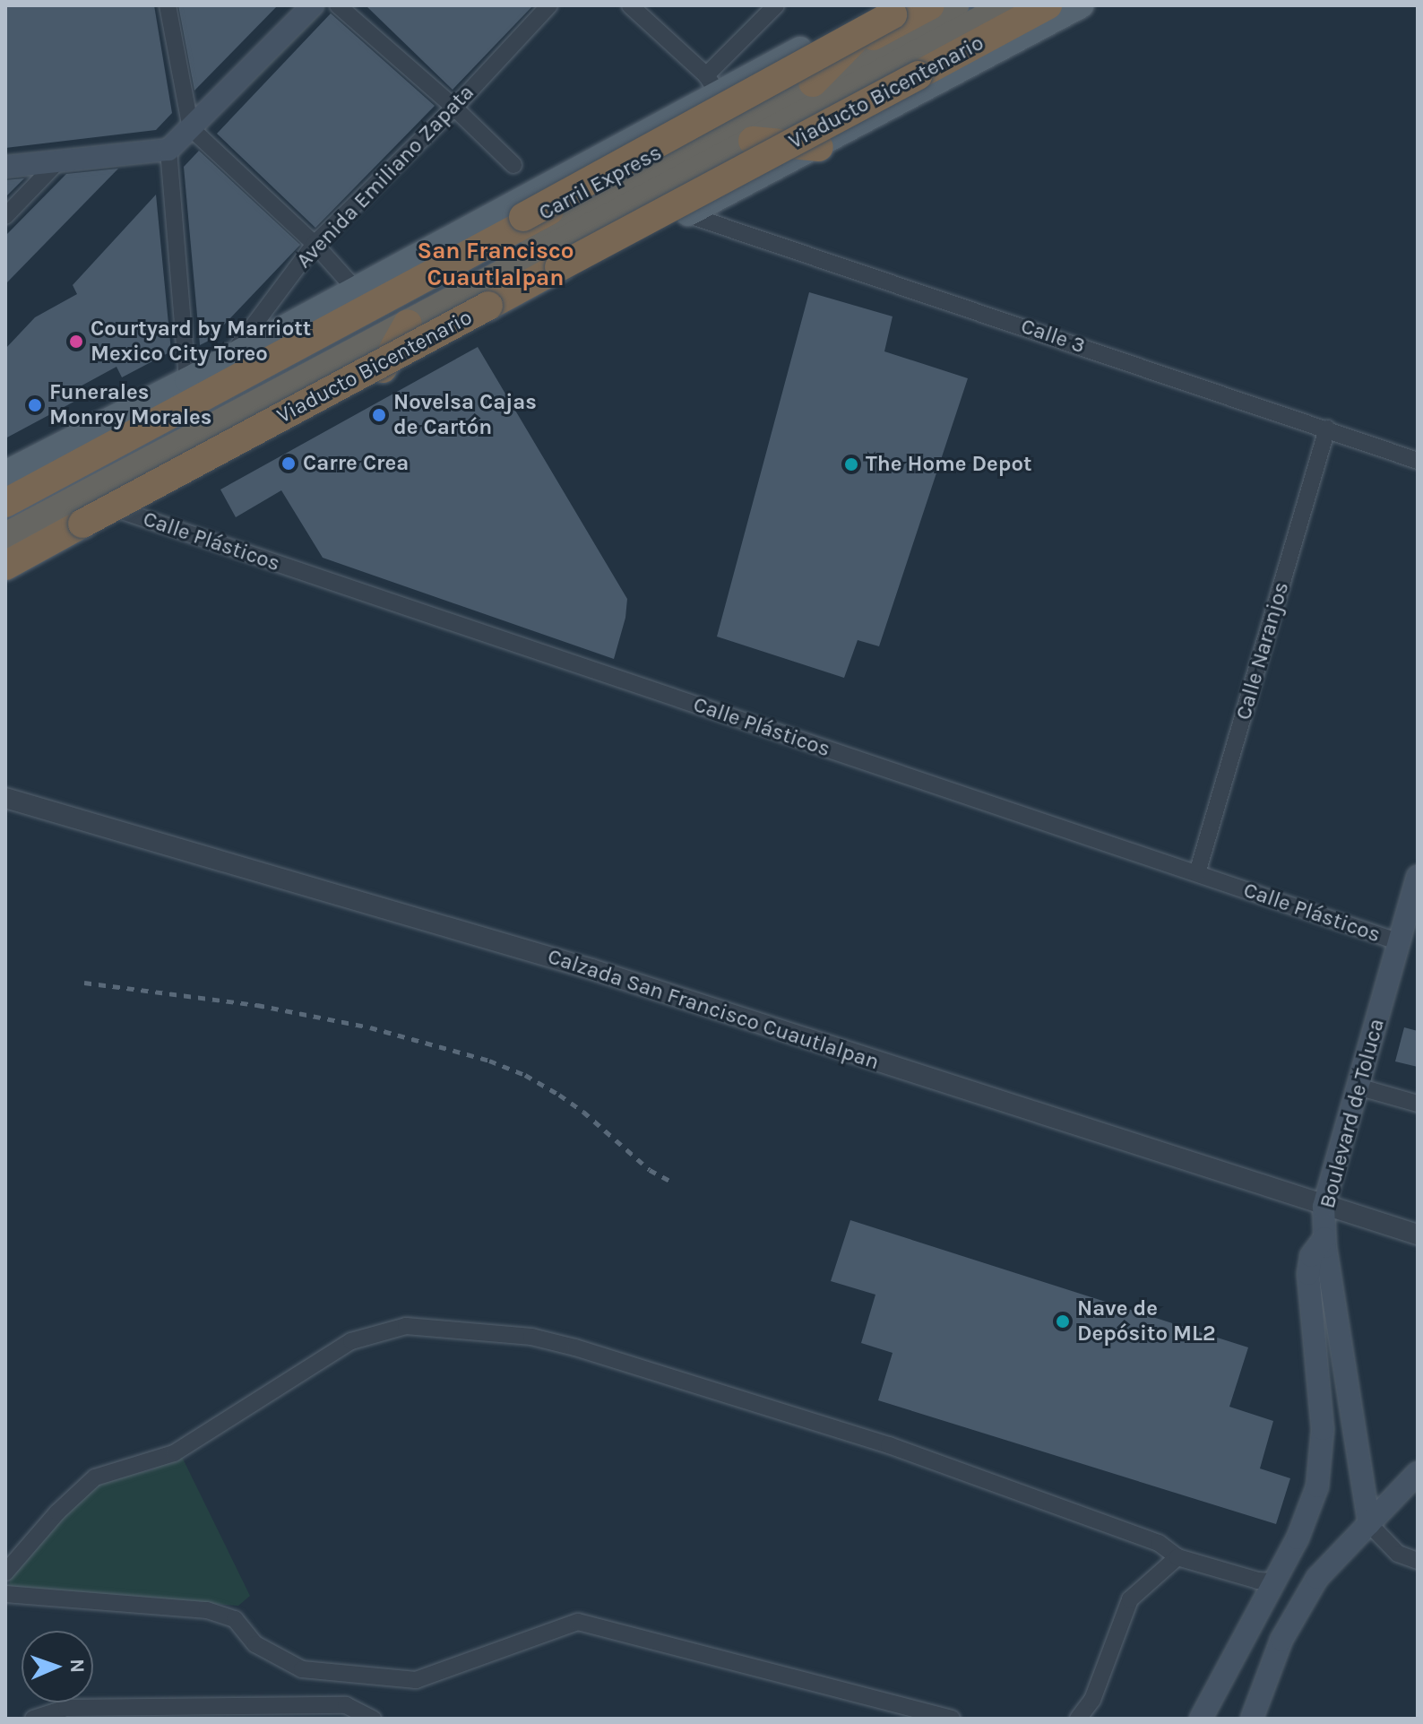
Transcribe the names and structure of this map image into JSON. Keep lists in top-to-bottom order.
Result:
{
  "streets": {
    "highway": ["Viaducto Bicentenario", "Carril Express"],
    "main road": ["Boulevard de Toluca"],
    "street": [
      "Avenida Emiliano Zapata",
      "Calle 3",
      "Calle Plásticos",
      "Calle Naranjos",
      "Calzada San Francisco Cuautlalpan"
    ]
  },
  "crossings": [
    ["Calle 3", "Calle Naranjos"],
    ["Calle Plásticos", "Calle Naranjos"],
    ["Calle Plásticos", "Boulevard de Toluca"],
    ["Calzada San Francisco Cuautlalpan", "Boulevard de Toluca"]
  ],
  "districts": ["San Francisco Cuautlalpan"],
  "places": [
    "Courtyard by Marriott Mexico City Toreo",
    "Funerales Monroy Morales",
    "Novelsa Cajas de Cartón",
    "Carre Crea",
    "The Home Depot",
    "Nave de Depósito ML2"
  ],
  "north": "right"
}
